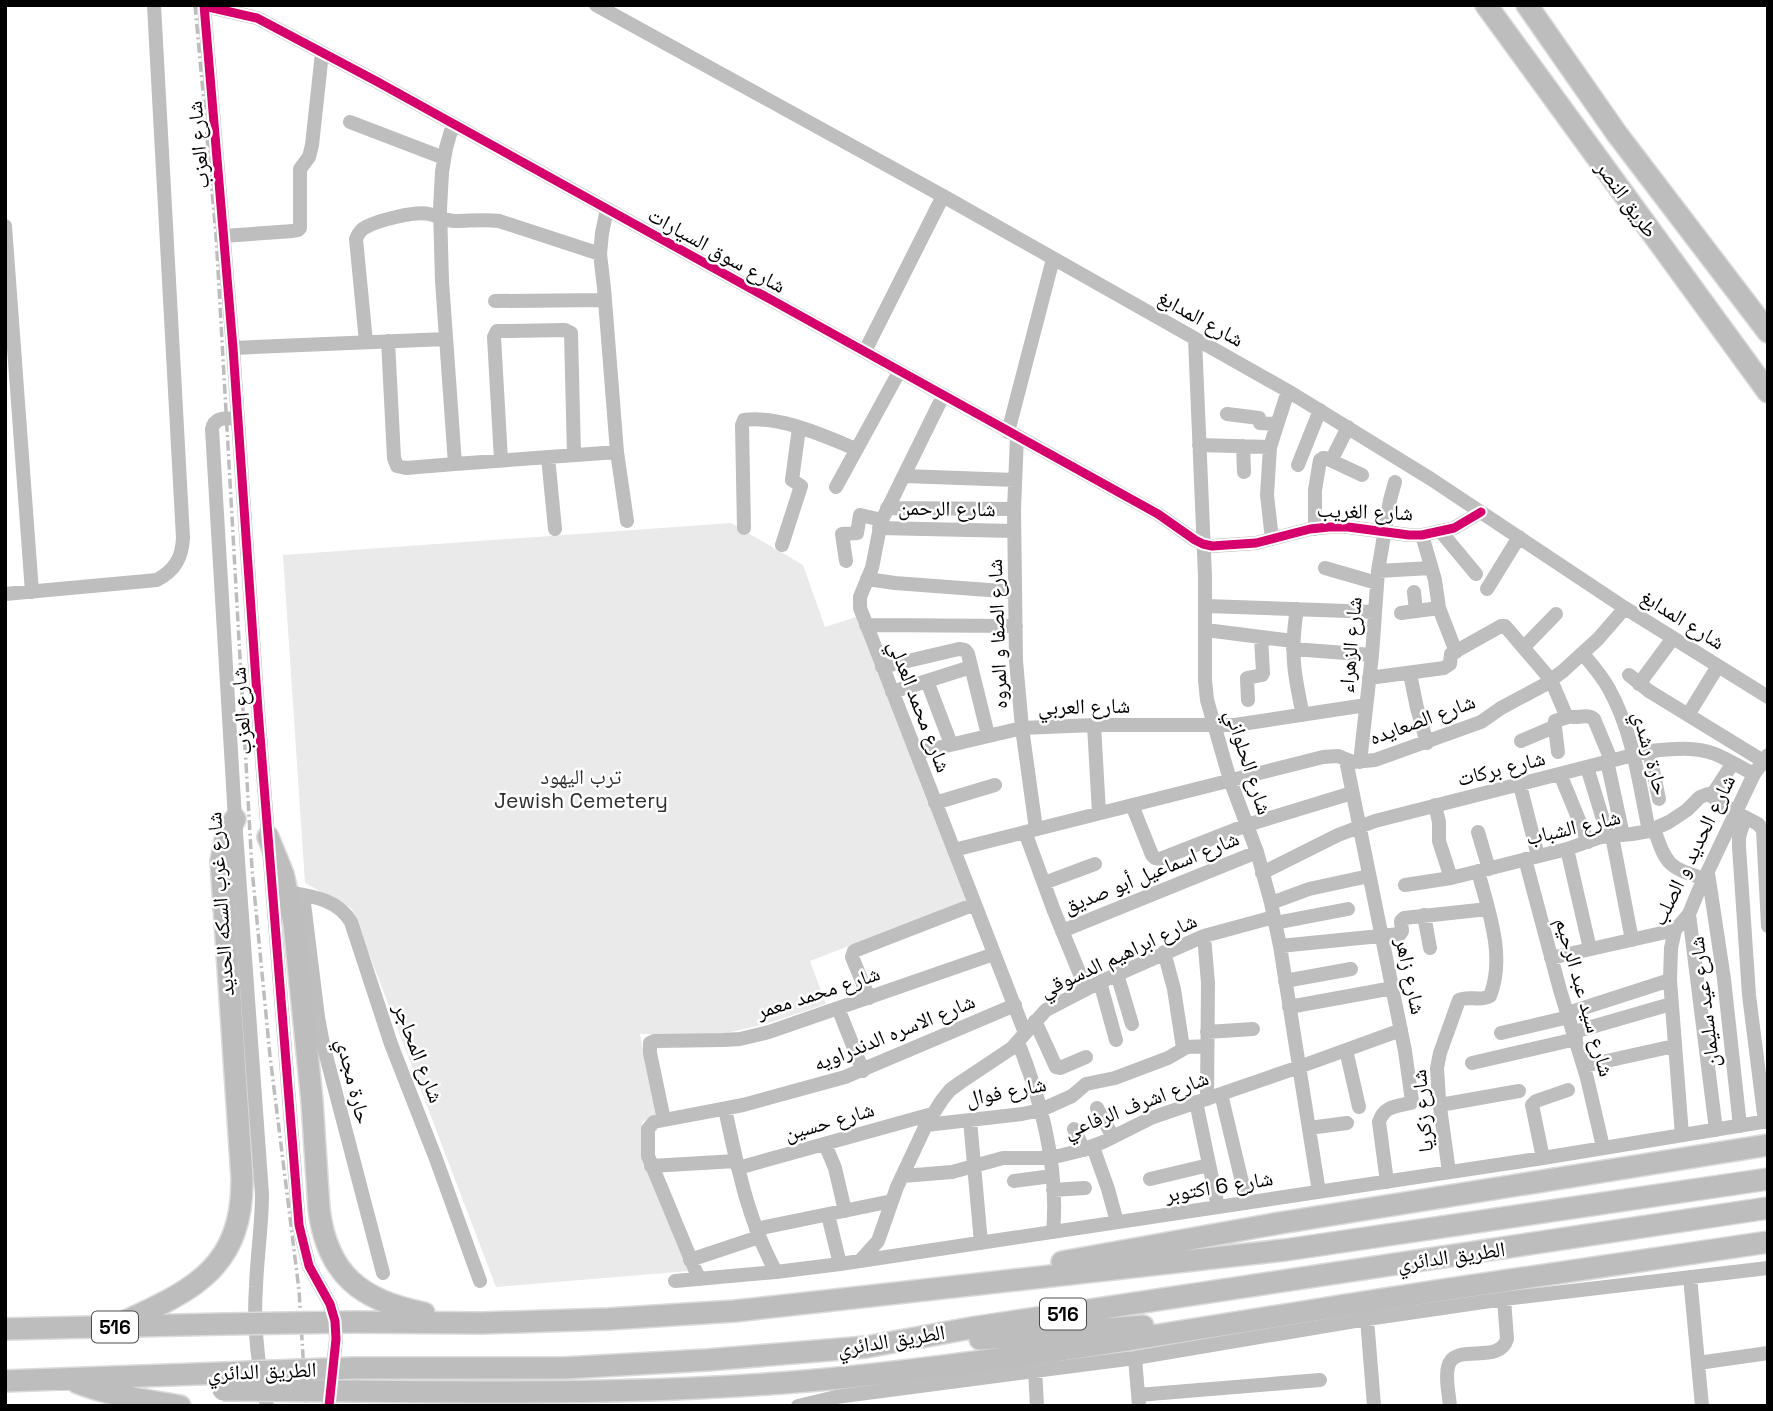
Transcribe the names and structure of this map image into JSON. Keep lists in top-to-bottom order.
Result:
{
  "streets": {
    "highway": ["طريق النصر", "الطريق الدائري", "516"],
    "street": [
      "شارع العزب",
      "شارع سوق السيارات",
      "شارع المدابغ",
      "شارع الرحمن",
      "شارع الغريب",
      "شارع الصفا و المروه",
      "شارع الزهراء",
      "شارع محمد العدلي",
      "شارع العربي",
      "شارع الصعايده",
      "حارة رشدي",
      "شارع الحلواني",
      "شارع بركات",
      "شارع الشباب",
      "شارع الحديد و الصلب",
      "شارع اسماعيل أبو صديق",
      "شارع غرب السكه الحديد",
      "شارع ابراهيم الدسوقي",
      "شارع زاهر",
      "شارع محمد معمر",
      "شارع سيد عبد الرحيم",
      "شارع عيد سليمان",
      "شارع الاسره الدندراويه",
      "شارع المحاجر",
      "حارة مجدي",
      "شارع فوال",
      "شارع اشرف الرفاعي",
      "شارع زكريا",
      "شارع حسين",
      "شارع 6 اكتوبر"
    ]
  },
  "crossings": [
    ["شارع العزب", "شارع سوق السيارات"],
    ["شارع العزب", "شارع غرب السكه الحديد"],
    ["شارع سوق السيارات", "شارع الغريب"],
    ["شارع سوق السيارات", "شارع الصفا و المروه"],
    ["شارع سوق السيارات", "شارع محمد العدلي"],
    ["شارع سوق السيارات", "شارع الحلواني"],
    ["شارع المدابغ", "شارع الغريب"],
    ["شارع المدابغ", "شارع الصفا و المروه"],
    ["شارع المدابغ", "شارع الصعايده"],
    ["شارع المدابغ", "شارع الحلواني"],
    ["شارع الرحمن", "شارع الصفا و المروه"],
    ["شارع الرحمن", "شارع محمد العدلي"],
    ["شارع الغريب", "شارع الزهراء"],
    ["شارع الغريب", "شارع الحلواني"],
    ["شارع الصفا و المروه", "شارع العربي"],
    ["شارع الصفا و المروه", "شارع الصعايده"],
    ["شارع الصفا و المروه", "شارع اسماعيل أبو صديق"],
    ["شارع الصفا و المروه", "شارع ابراهيم الدسوقي"],
    ["شارع الزهراء", "شارع العربي"],
    ["شارع الزهراء", "شارع الصعايده"],
    ["شارع الزهراء", "شارع زاهر"],
    ["شارع محمد العدلي", "شارع العربي"],
    ["شارع محمد العدلي", "شارع الصعايده"],
    ["شارع محمد العدلي", "شارع ابراهيم الدسوقي"],
    ["شارع محمد العدلي", "شارع محمد معمر"],
    ["شارع محمد العدلي", "شارع الاسره الدندراويه"],
    ["شارع العربي", "شارع الحلواني"],
    ["شارع الصعايده", "حارة رشدي"],
    ["شارع الصعايده", "شارع الحلواني"],
    ["شارع الصعايده", "شارع زاهر"],
    ["حارة رشدي", "شارع بركات"],
    ["حارة رشدي", "شارع الشباب"],
    ["حارة رشدي", "شارع الحديد و الصلب"],
    ["حارة رشدي", "شارع عيد سليمان"],
    ["شارع الحلواني", "شارع بركات"],
    ["شارع الحلواني", "شارع اسماعيل أبو صديق"],
    ["شارع الحلواني", "شارع ابراهيم الدسوقي"],
    ["شارع الحلواني", "شارع اشرف الرفاعي"],
    ["شارع الحلواني", "شارع 6 اكتوبر"],
    ["شارع بركات", "شارع الحديد و الصلب"],
    ["شارع بركات", "شارع زاهر"],
    ["شارع بركات", "شارع سيد عبد الرحيم"],
    ["شارع الشباب", "شارع سيد عبد الرحيم"],
    ["شارع الشباب", "شارع زكريا"],
    ["شارع الحديد و الصلب", "شارع عيد سليمان"],
    ["شارع الحديد و الصلب", "شارع 6 اكتوبر"],
    ["شارع ابراهيم الدسوقي", "شارع فوال"],
    ["شارع ابراهيم الدسوقي", "شارع اشرف الرفاعي"],
    ["شارع ابراهيم الدسوقي", "شارع حسين"],
    ["شارع ابراهيم الدسوقي", "شارع 6 اكتوبر"],
    ["شارع زاهر", "شارع اشرف الرفاعي"],
    ["شارع محمد معمر", "شارع الاسره الدندراويه"],
    ["شارع سيد عبد الرحيم", "شارع 6 اكتوبر"],
    ["شارع عيد سليمان", "شارع 6 اكتوبر"],
    ["شارع المحاجر", "حارة مجدي"],
    ["شارع فوال", "شارع حسين"],
    ["شارع زكريا", "شارع 6 اكتوبر"]
  ],
  "parks": ["ترب اليهود Jewish Cemetery"]
}
